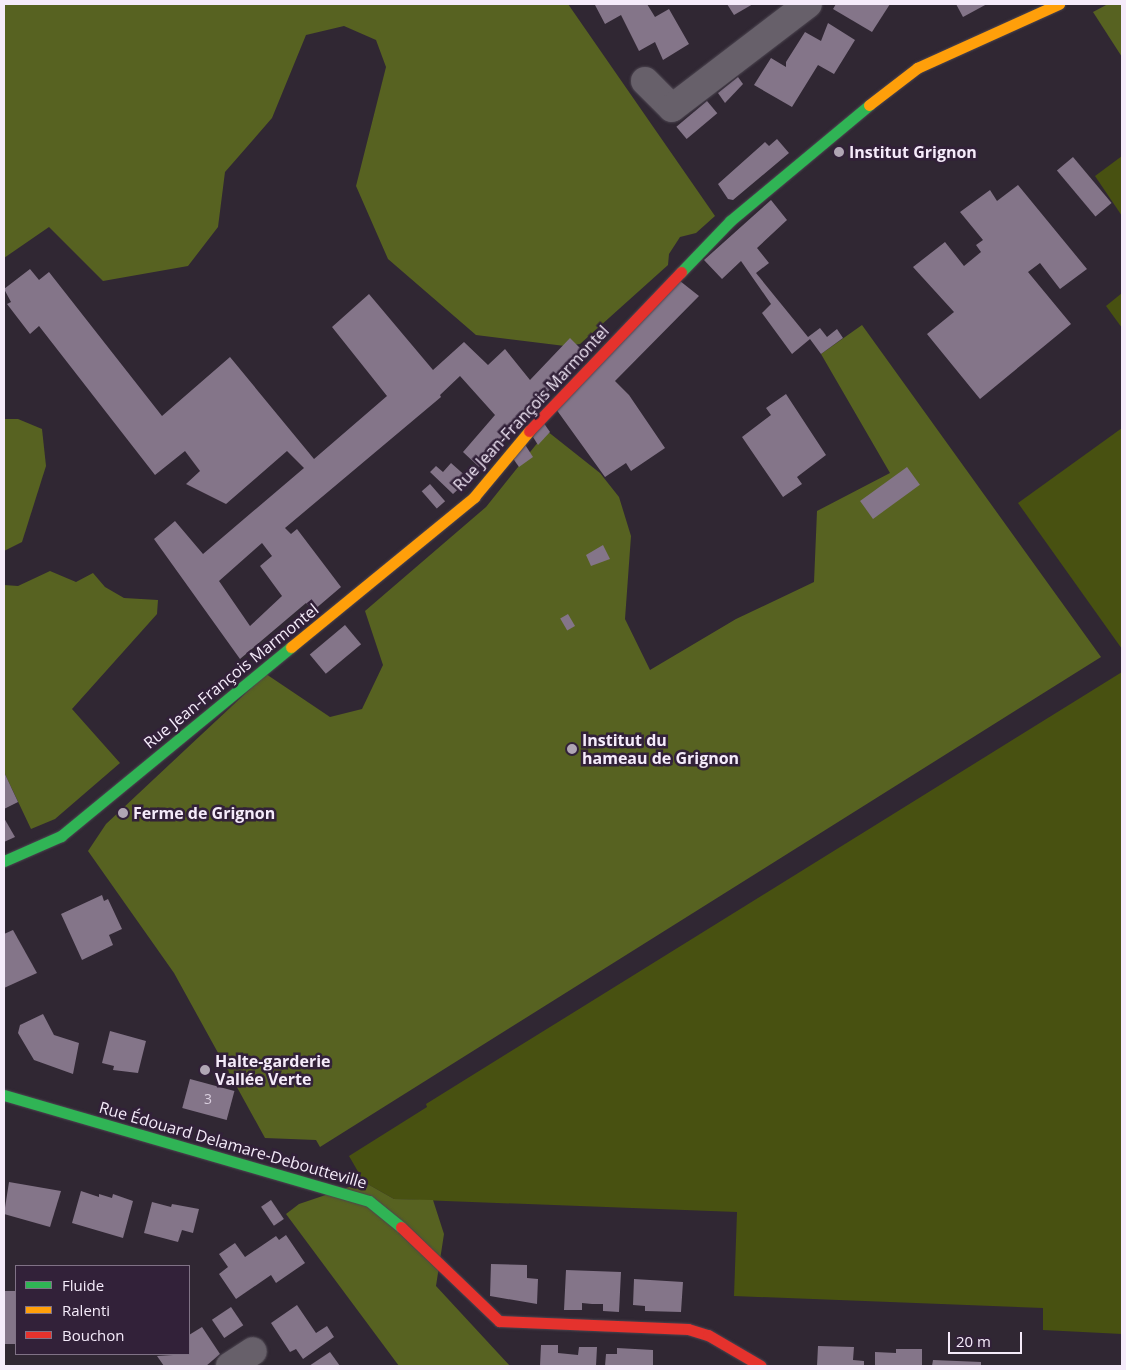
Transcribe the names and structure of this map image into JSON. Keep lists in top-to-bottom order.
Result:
{
  "streets": {
    "street": ["Rue Jean-François Marmontel", "Rue Édouard Delamare-Deboutteville"]
  },
  "places": [
    "Institut Grignon",
    "Institut du hameau de Grignon",
    "Ferme de Grignon",
    "Halte-garderie Vallée Verte"
  ],
  "house_numbers": ["3"],
  "legend": ["Fluide", "Ralenti", "Bouchon"],
  "scale_bar": "20 m"
}
